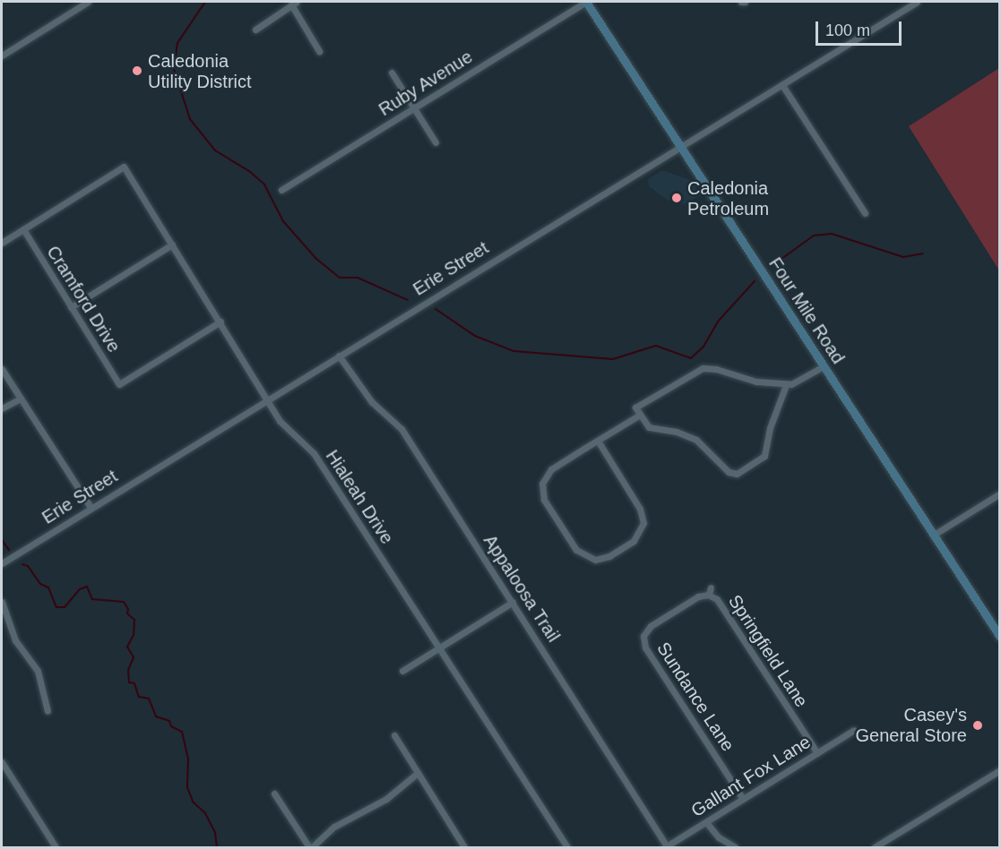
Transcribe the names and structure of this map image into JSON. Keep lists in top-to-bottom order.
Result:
{
  "streets": {
    "main road": ["Four Mile Road"],
    "street": [
      "Ruby Avenue",
      "Erie Street",
      "Cramford Drive",
      "Hialeah Drive",
      "Appaloosa Trail",
      "Springfield Lane",
      "Sundance Lane",
      "Gallant Fox Lane"
    ]
  },
  "crossings": [
    ["Ruby Avenue", "Four Mile Road"],
    ["Erie Street", "Four Mile Road"],
    ["Erie Street", "Hialeah Drive"],
    ["Erie Street", "Appaloosa Trail"],
    ["Cramford Drive", "Hialeah Drive"],
    ["Appaloosa Trail", "Gallant Fox Lane"],
    ["Springfield Lane", "Gallant Fox Lane"],
    ["Sundance Lane", "Gallant Fox Lane"]
  ],
  "places": ["Caledonia Utility District", "Caledonia Petroleum", "Casey's General Store"],
  "scale_bar": "100 m"
}
